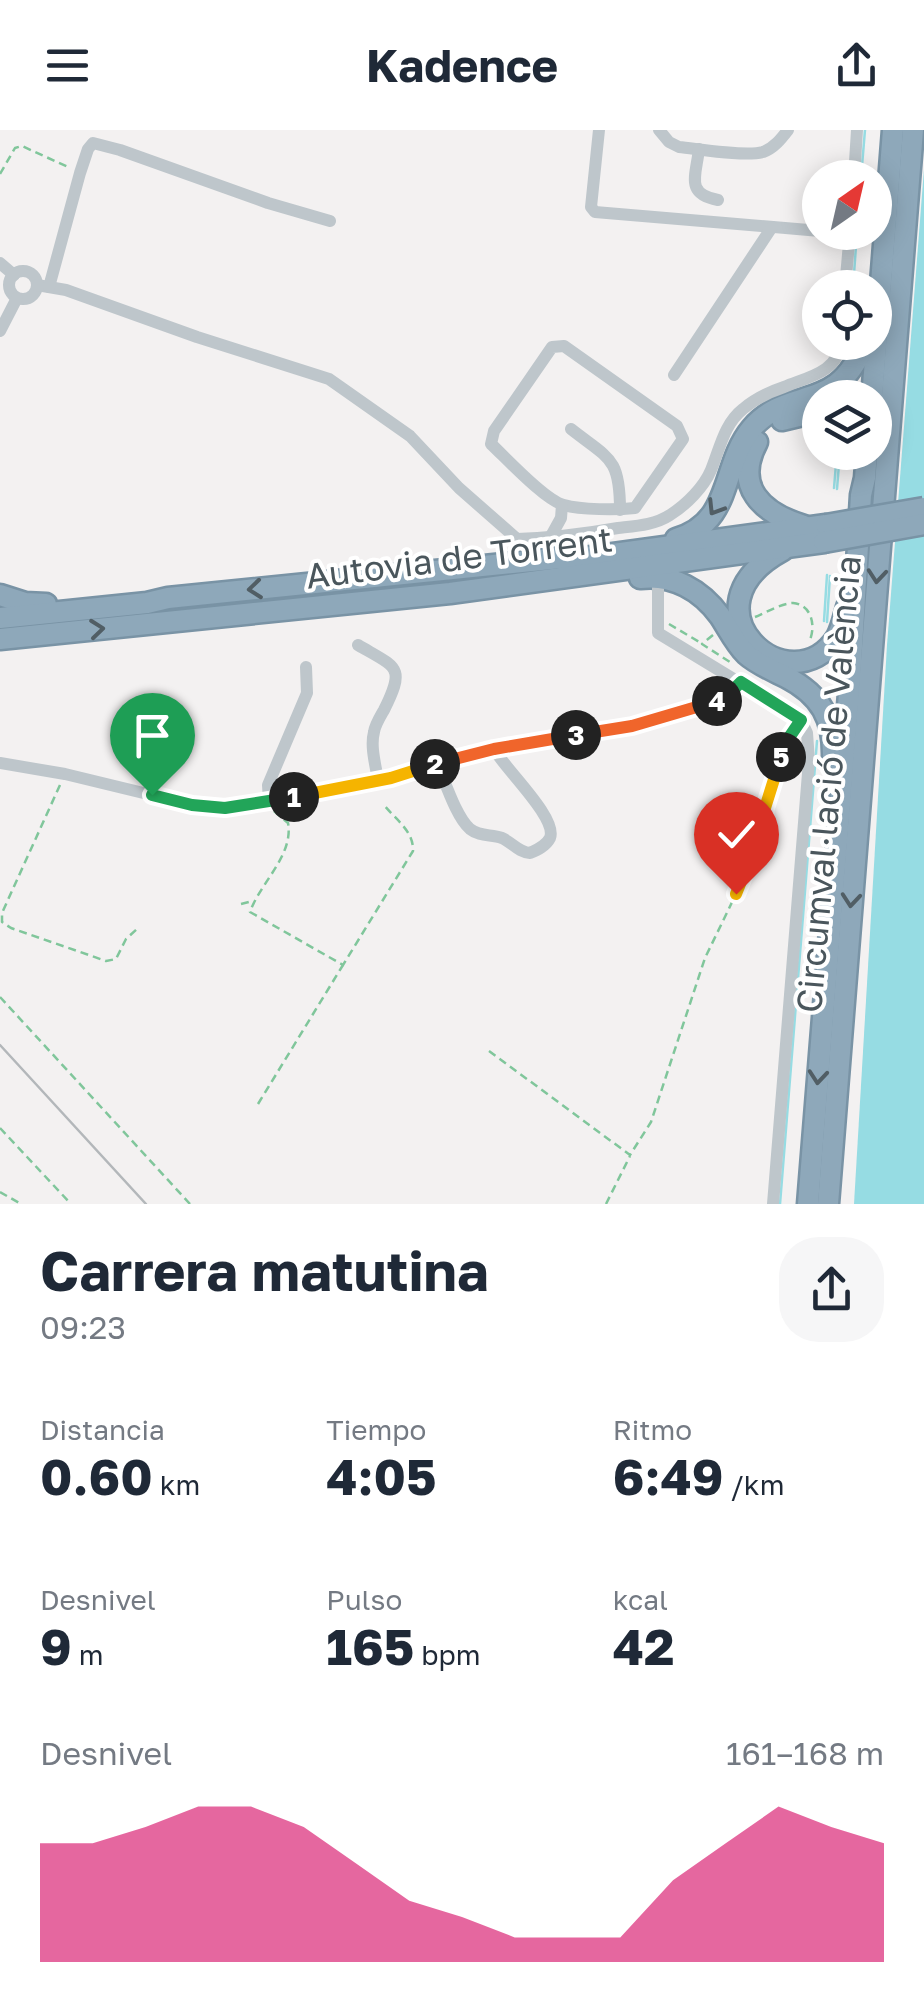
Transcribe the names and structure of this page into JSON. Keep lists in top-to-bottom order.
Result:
{
  "streets": {
    "highway": ["Autovia de Torrent", "Circumval·lació de València"]
  },
  "north": "top right",
  "page": {
    "header": "Kadence",
    "pins": [
      "4",
      "3",
      "5",
      "2",
      "1"
    ],
    "heading": ["Carrera matutina", "09:23"],
    "stats": [
      ["Distancia", "0.60 km"],
      ["Tiempo", "4:05"],
      ["Ritmo", "6:49 /km"],
      ["Desnivel", "9 m"],
      ["Pulso", "165 bpm"],
      ["kcal", "42"]
    ],
    "chart": ["Desnivel", "161–168 m"]
  }
}
